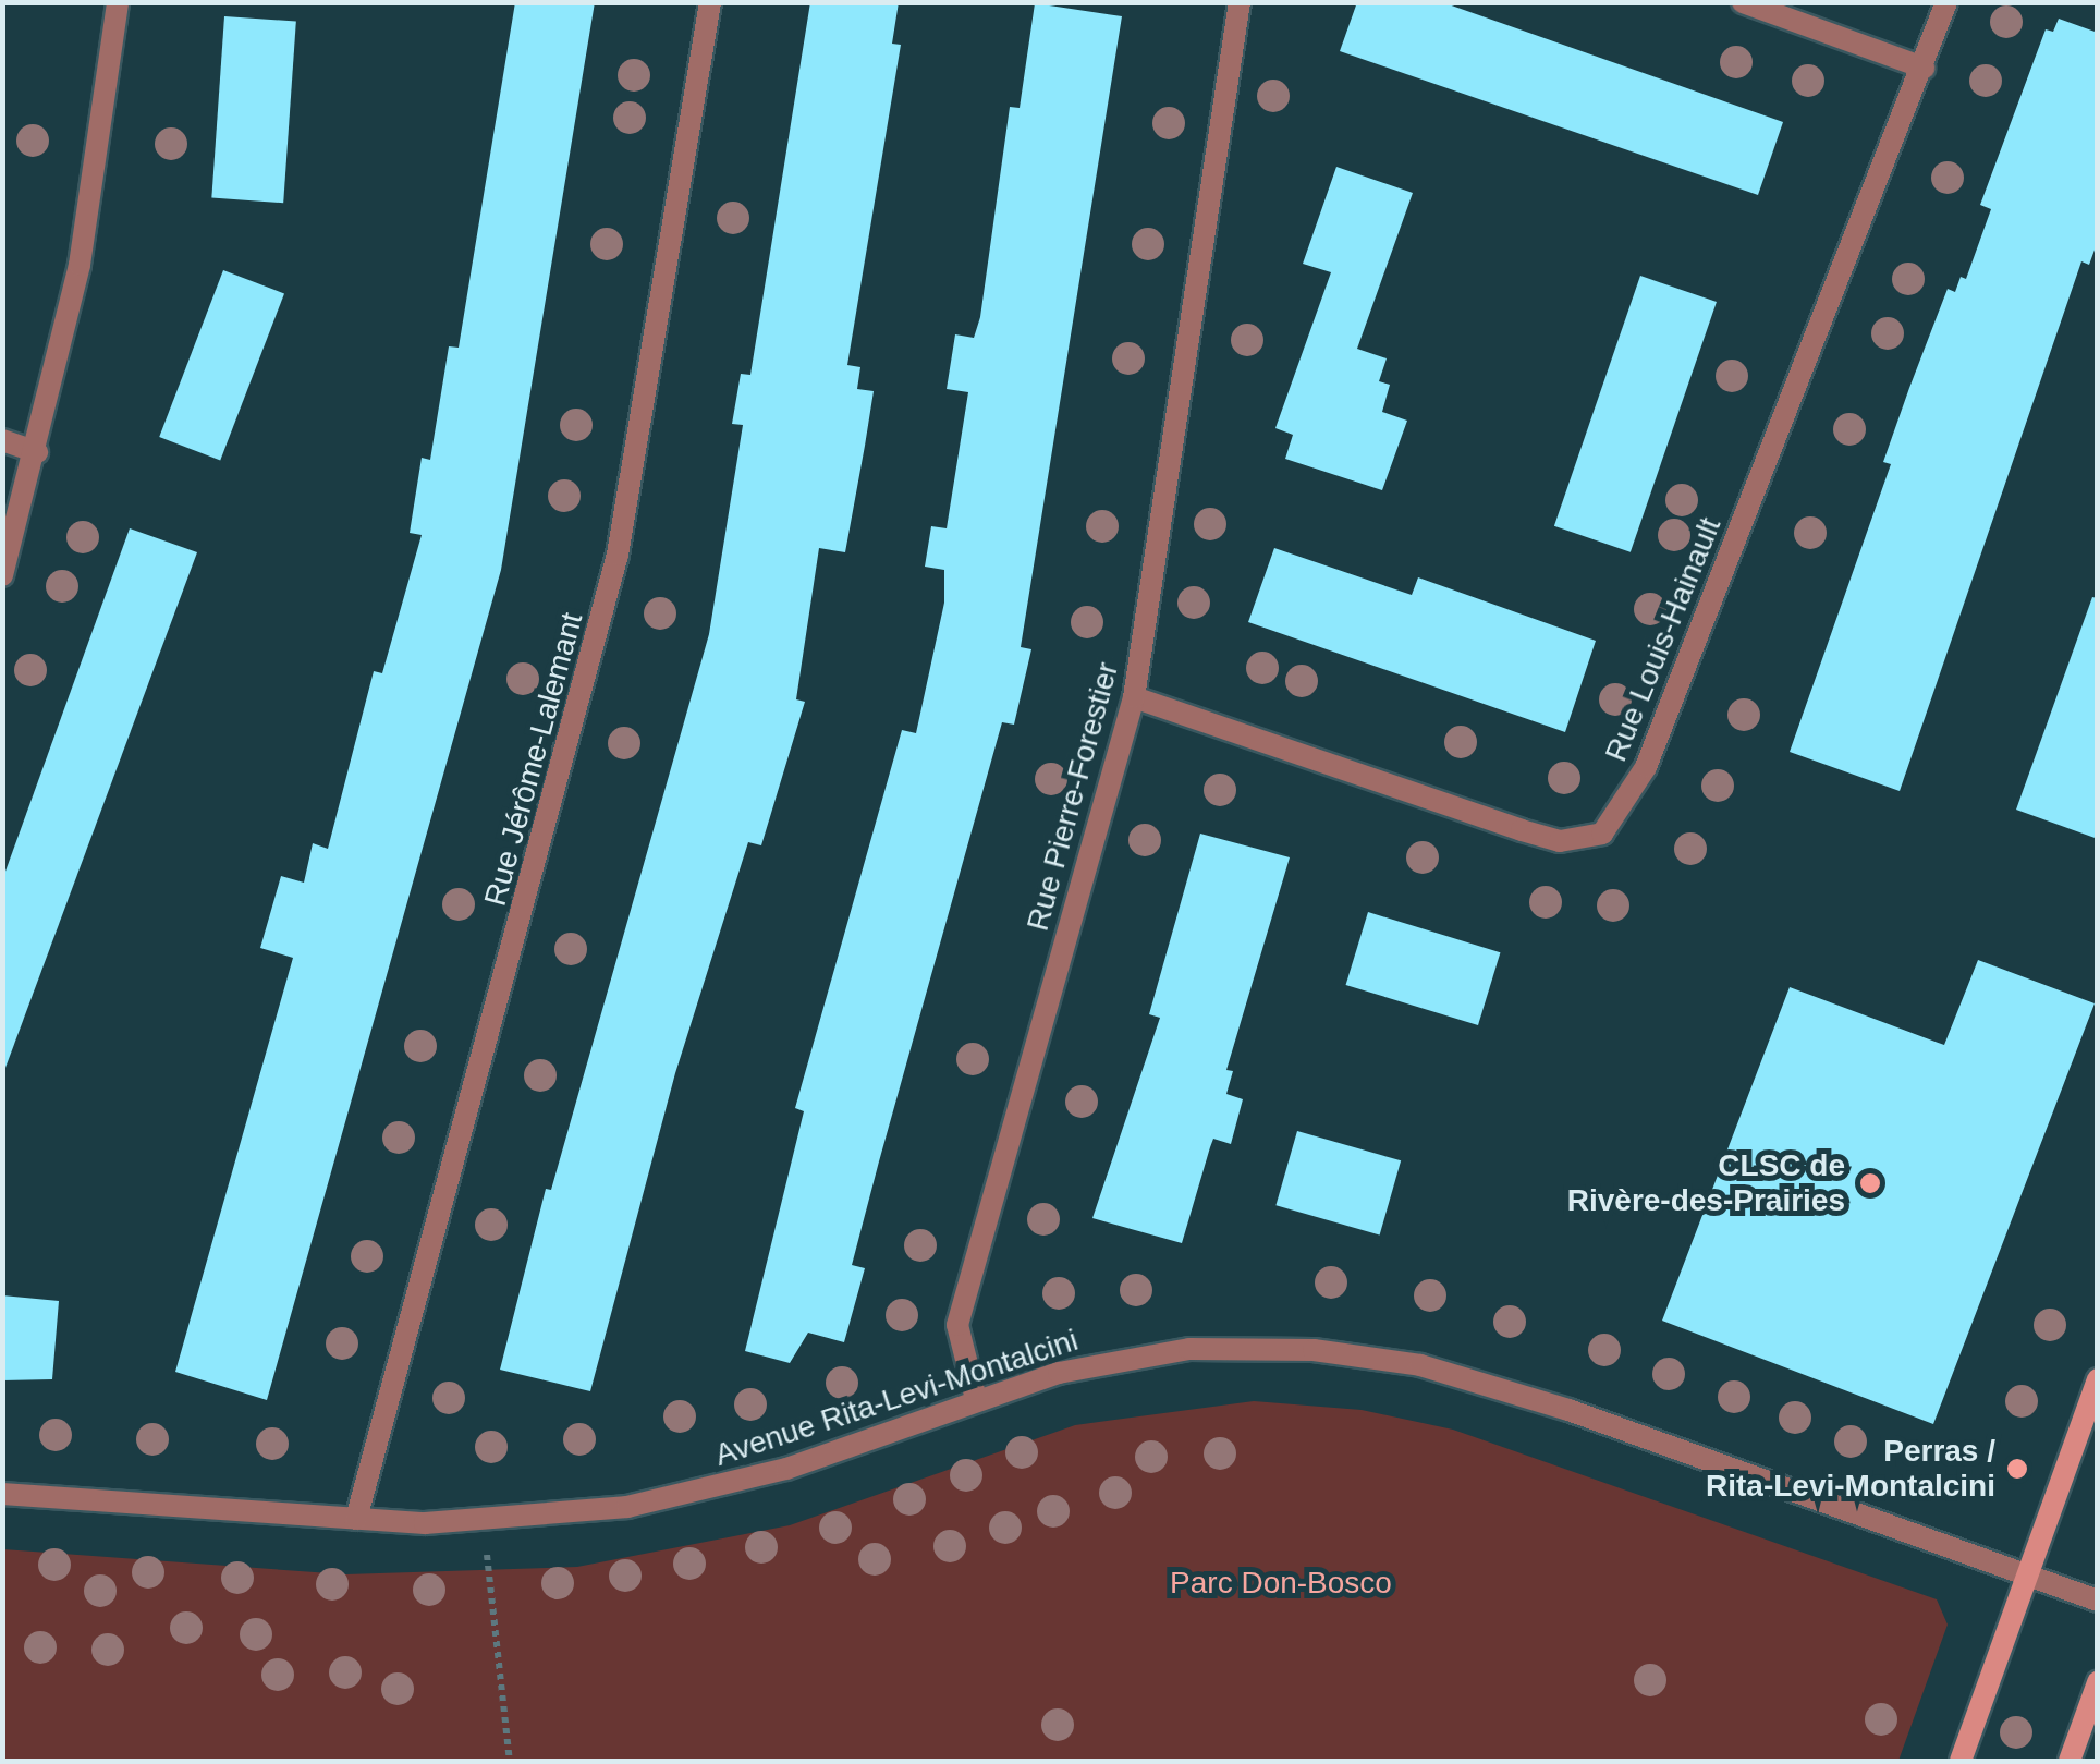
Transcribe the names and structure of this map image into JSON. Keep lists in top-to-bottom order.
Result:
{
  "streets": {
    "street": [
      "Rue Louis-Hainault",
      "Rue Jérôme-Lalemant",
      "Rue Pierre-Forestier",
      "Avenue Rita-Levi-Montalcini"
    ]
  },
  "crossings": [
    ["Rue Louis-Hainault", "Rue Pierre-Forestier"],
    ["Rue Jérôme-Lalemant", "Avenue Rita-Levi-Montalcini"],
    ["Rue Pierre-Forestier", "Avenue Rita-Levi-Montalcini"]
  ],
  "parks": ["Parc Don-Bosco"],
  "places": ["CLSC de Rivère-des-Prairies", "Perras / Rita-Levi-Montalcini"]
}
